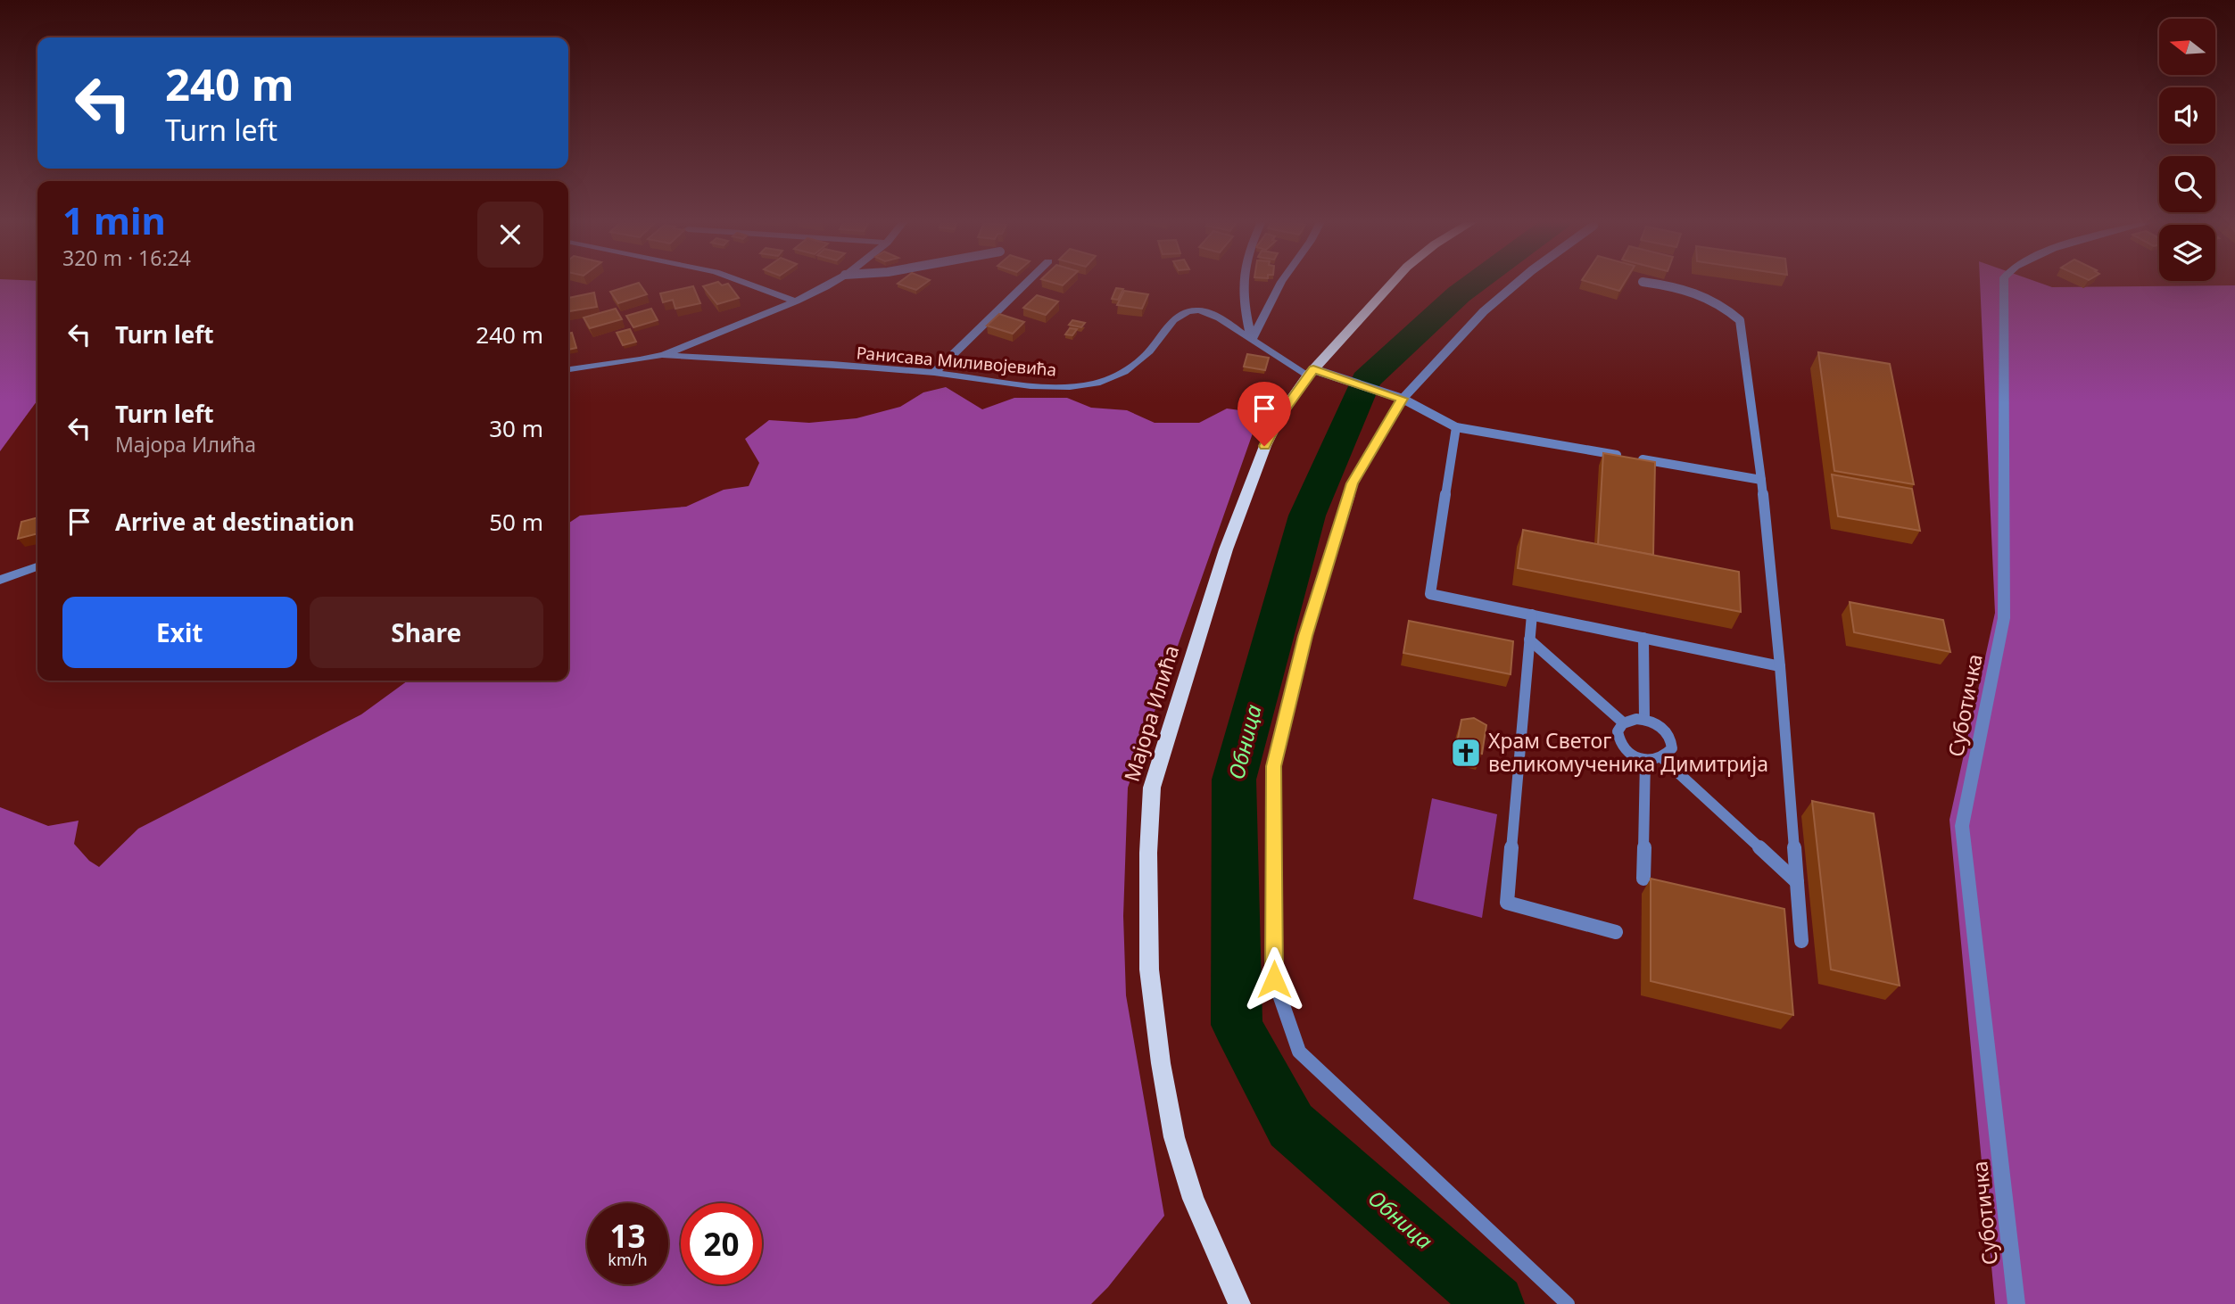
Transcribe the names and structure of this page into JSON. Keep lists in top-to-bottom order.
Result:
{
  "streets": {
    "main road": ["Мајора Илића"],
    "street": ["Ранисава Миливојевића", "Суботичка"]
  },
  "crossings": [
    ["Ранисава Миливојевића", "Мајора Илића"]
  ],
  "water": ["Обница"],
  "places": {
    "church": ["Храм Светог великомученика Димитрија"]
  },
  "north": "left",
  "page": {
    "turn": ["240 m", "Turn left"],
    "heading": ["1 min", "320 m · 16:24"],
    "list": [
      {
        "name": "Turn left",
        "value": "240 m"
      },
      {
        "name": "Turn left",
        "note": "Мајора Илића",
        "value": "30 m"
      },
      {
        "name": "Arrive at destination",
        "value": "50 m"
      }
    ],
    "buttons": ["Exit", "Share"],
    "speed": "13 km/h",
    "limit": "20"
  }
}
